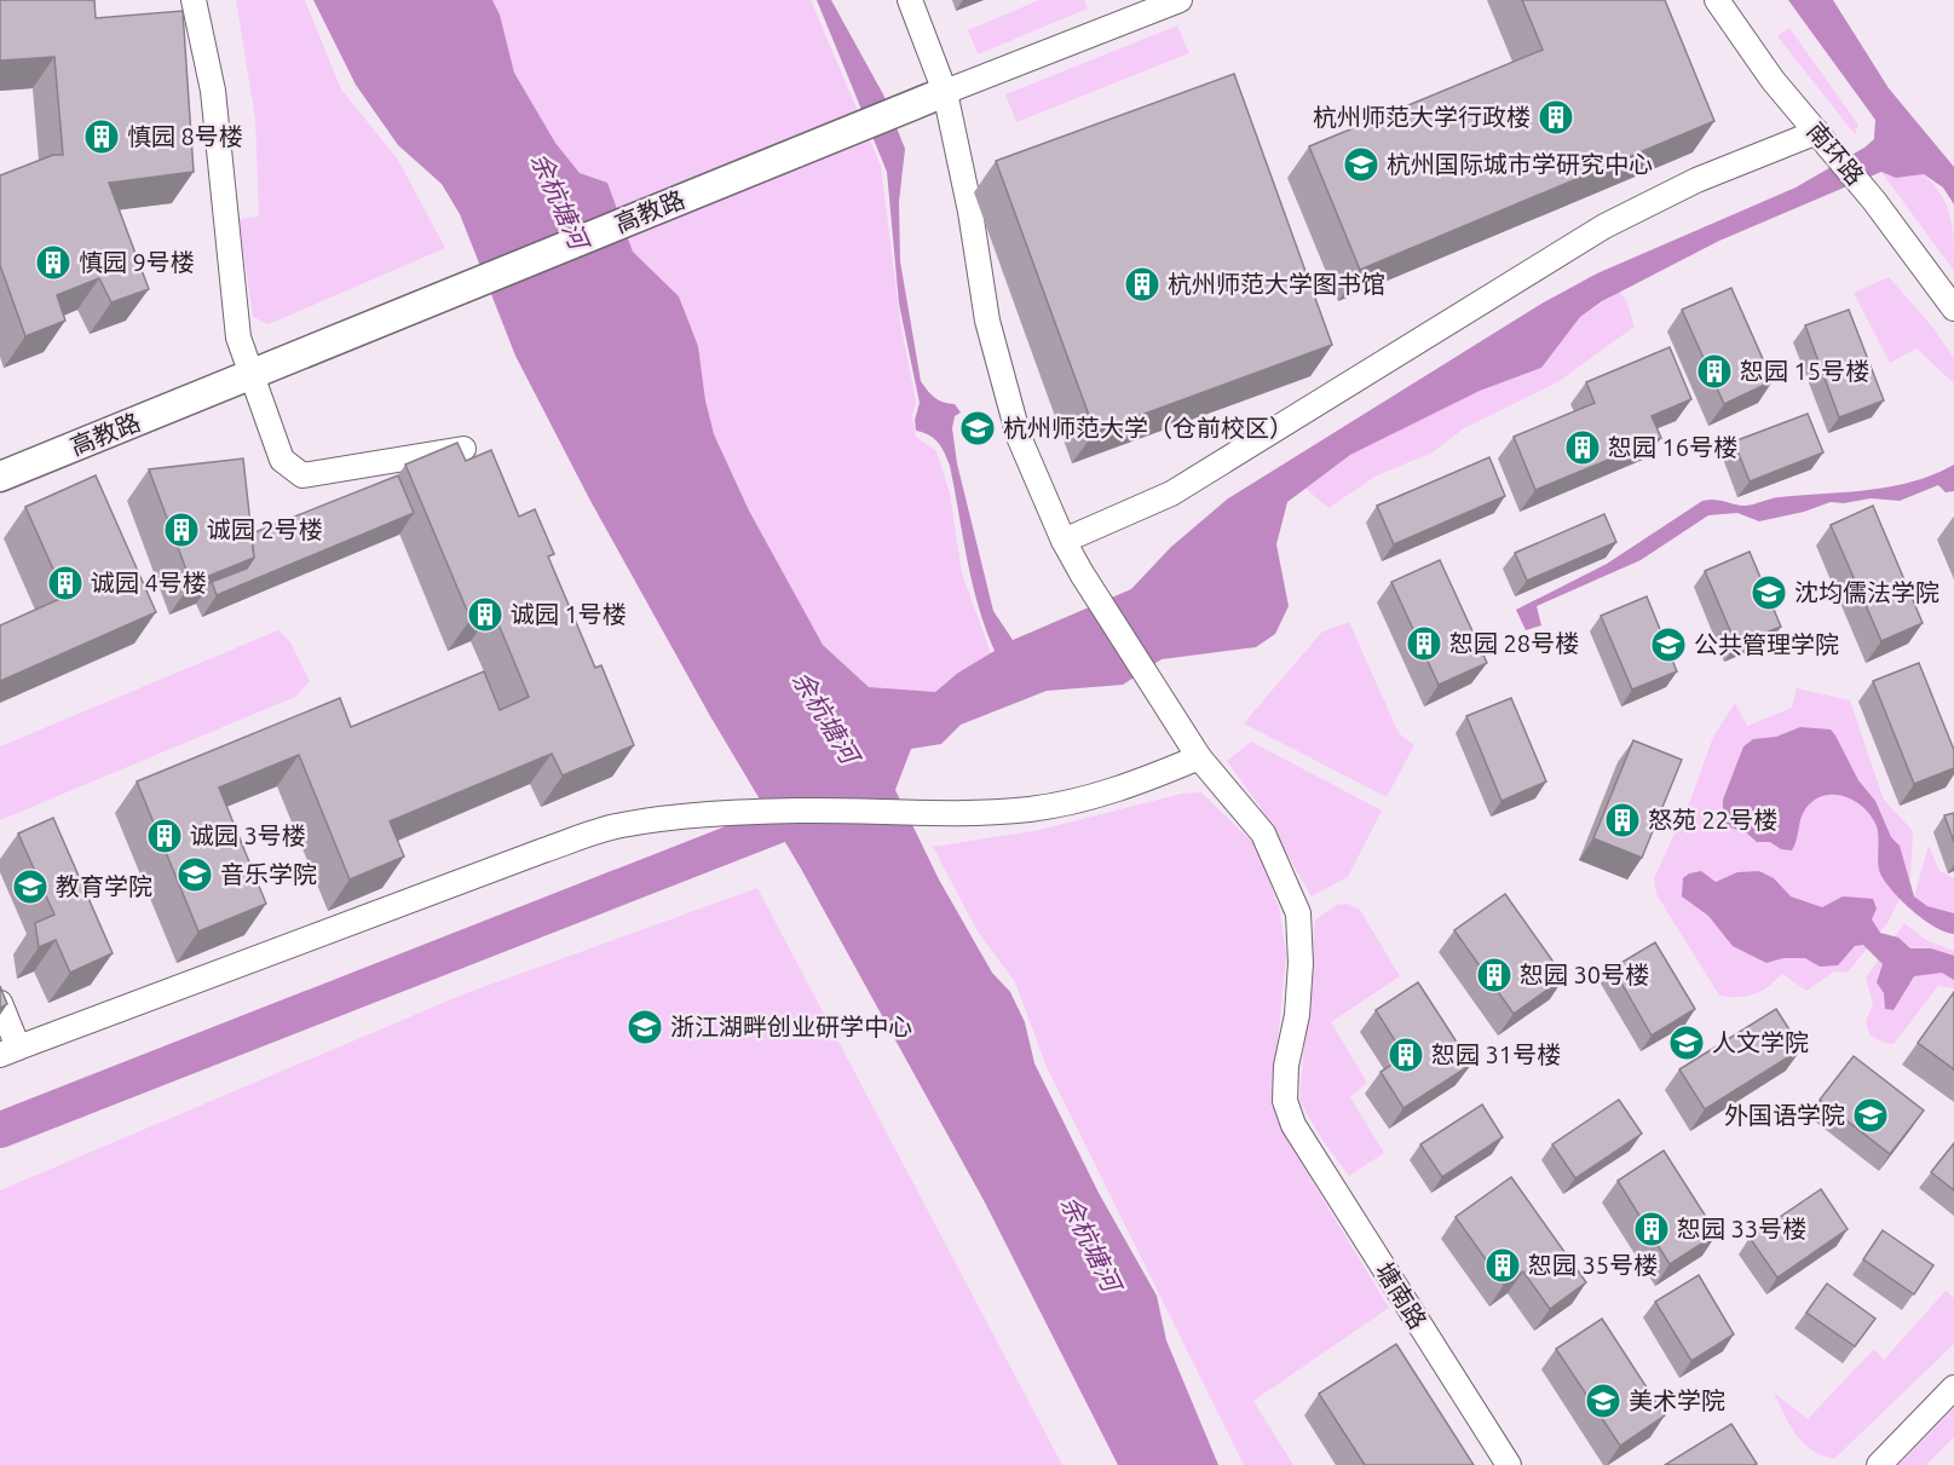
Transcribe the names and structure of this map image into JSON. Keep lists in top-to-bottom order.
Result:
{
  "streets": {
    "street": ["南环路", "高教路", "塘南路"]
  },
  "crossings": [
    ["高教路", "塘南路"]
  ],
  "water": ["余杭塘河"],
  "places": {
    "building": [
      "杭州师范大学行政楼",
      "慎园 8号楼",
      "慎园 9号楼",
      "杭州师范大学图书馆",
      "恕园 15号楼",
      "恕园 16号楼",
      "诚园 2号楼",
      "诚园 4号楼",
      "诚园 1号楼",
      "恕园 28号楼",
      "怒苑 22号楼",
      "诚园 3号楼",
      "恕园 30号楼",
      "恕园 31号楼",
      "恕园 33号楼",
      "恕园 35号楼"
    ],
    "school or university": [
      "杭州国际城市学研究中心",
      "杭州师范大学（仓前校区）",
      "沈均儒法学院",
      "公共管理学院",
      "音乐学院",
      "教育学院",
      "浙江湖畔创业研学中心",
      "人文学院",
      "外国语学院",
      "美术学院"
    ]
  }
}
